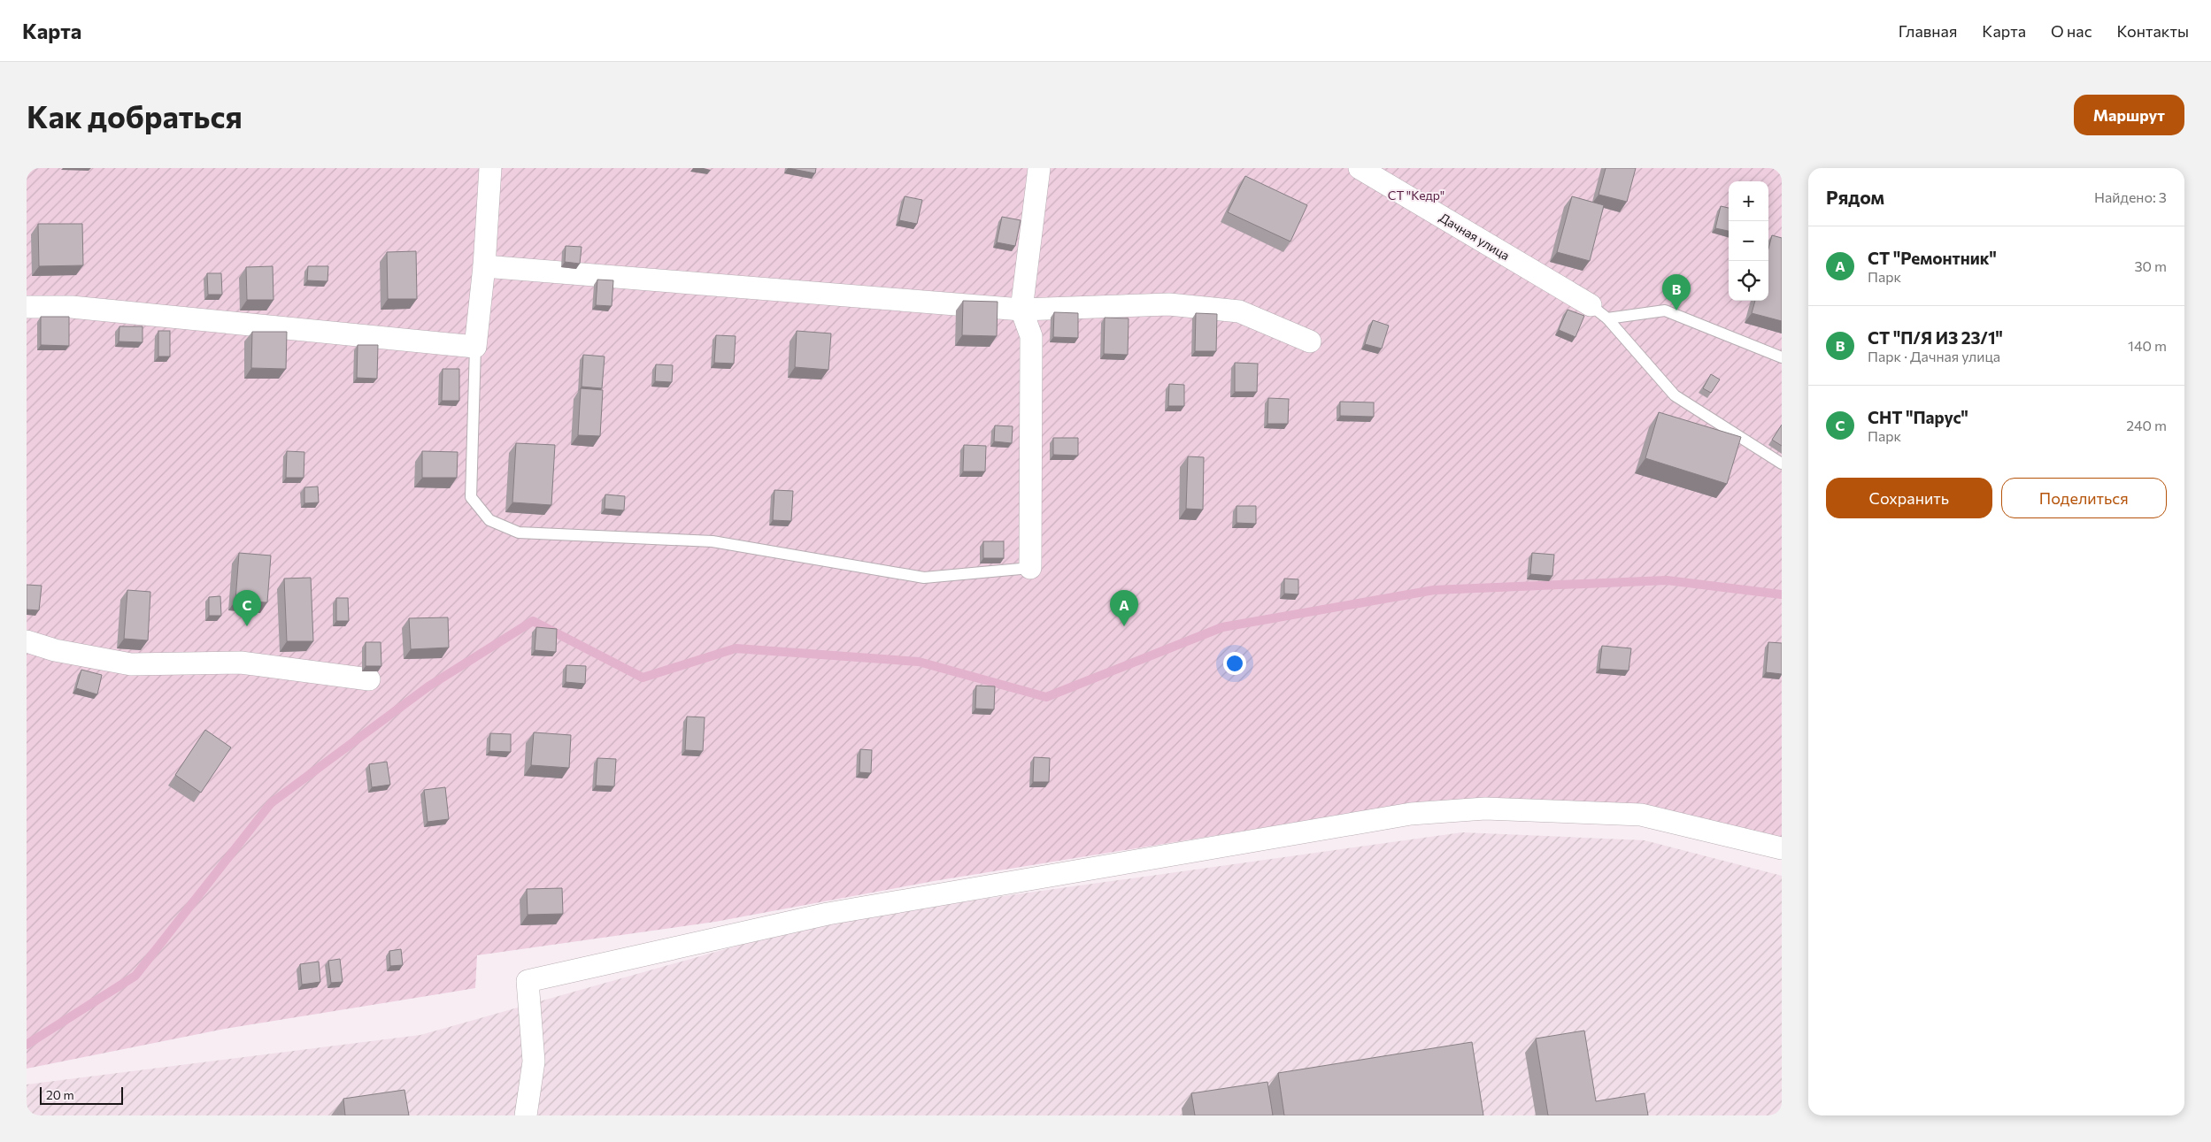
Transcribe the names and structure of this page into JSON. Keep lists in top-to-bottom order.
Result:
{
  "streets": {
    "street": ["Дачная улица"]
  },
  "parks": ["СТ \"Кедр\""],
  "scale_bar": "20 m",
  "page": {
    "header": "Карта",
    "nav": [
      "Главная",
      "Карта",
      "О нас",
      "Контакты"
    ],
    "buttons": [
      "Маршрут",
      ["Сохранить", "Поделиться"]
    ],
    "title": "Как добраться",
    "heading": ["Рядом", "Найдено: 3"],
    "map_buttons": ["+", "−"],
    "list": [
      {
        "mark": "A",
        "name": "СТ \"Ремонтник\"",
        "note": "Парк",
        "value": "30 m"
      },
      {
        "mark": "B",
        "name": "СТ \"П/Я ИЗ 23/1\"",
        "note": "Парк · Дачная улица",
        "value": "140 m"
      },
      {
        "mark": "C",
        "name": "СНТ \"Парус\"",
        "note": "Парк",
        "value": "240 m"
      }
    ],
    "pins": ["B", "A", "C"],
    "scale": "20 m"
  }
}
